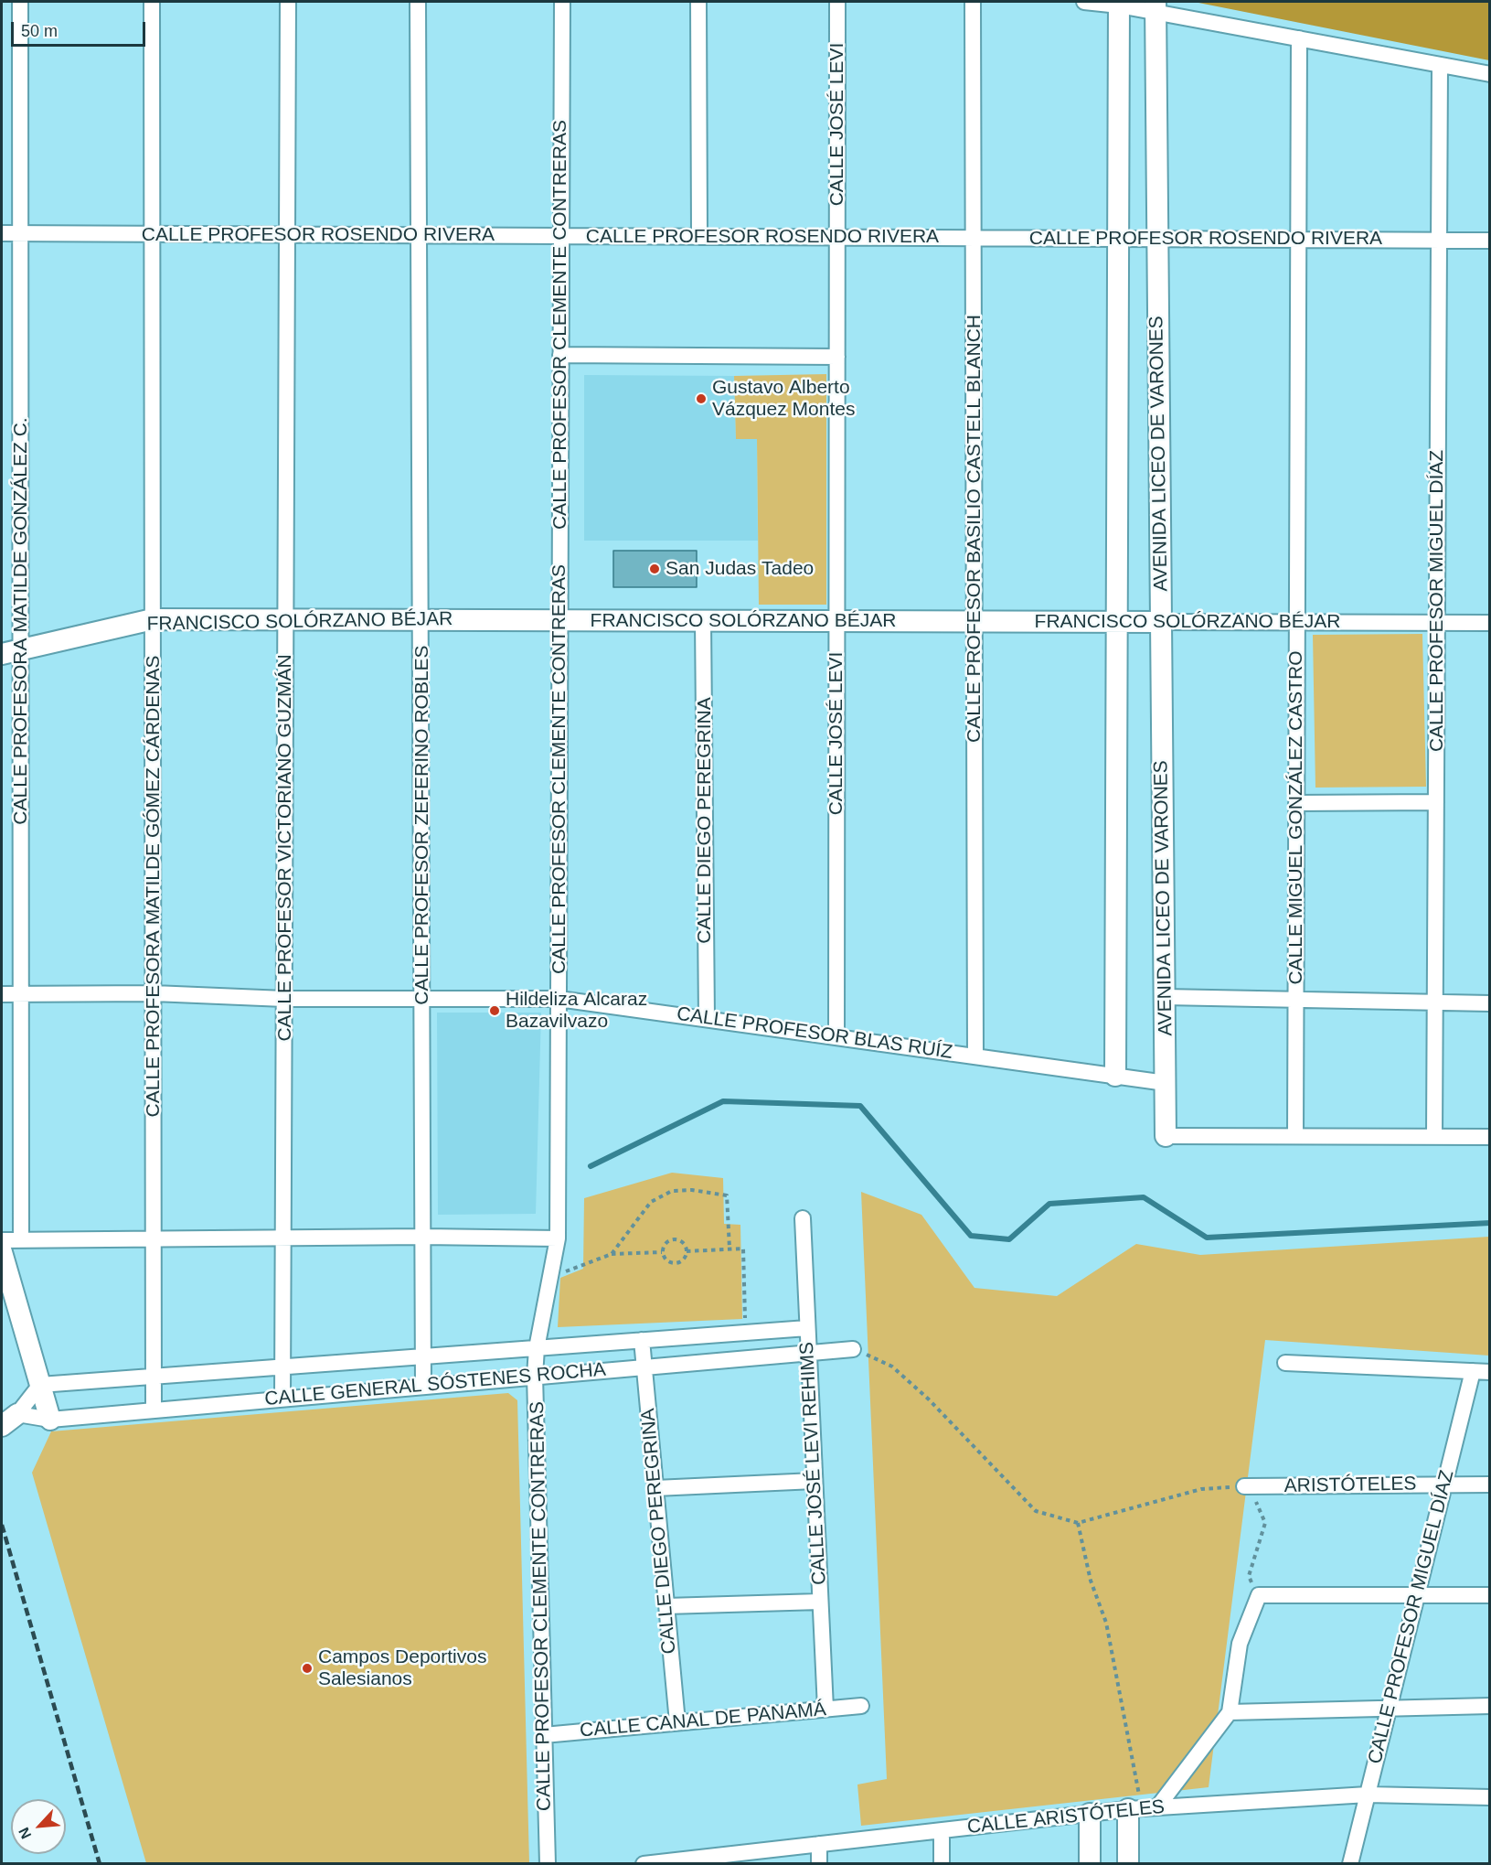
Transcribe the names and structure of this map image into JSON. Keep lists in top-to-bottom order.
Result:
{
  "streets": {
    "street": [
      "CALLE JOSÉ LEVI",
      "CALLE PROFESOR ROSENDO RIVERA",
      "CALLE PROFESOR CLEMENTE CONTRERAS",
      "AVENIDA LICEO DE VARONES",
      "CALLE PROFESOR BASILIO CASTELL BLANCH",
      "CALLE PROFESOR MIGUEL DÍAZ",
      "CALLE PROFESORA MATILDE GONZÁLEZ C.",
      "FRANCISCO SOLÓRZANO BÉJAR",
      "CALLE MIGUEL GONZÁLEZ CASTRO",
      "CALLE DIEGO PEREGRINA",
      "CALLE PROFESOR ZEFERINO ROBLES",
      "CALLE PROFESOR VICTORIANO GUZMÁN",
      "CALLE PROFESORA MATILDE GÓMEZ CÁRDENAS",
      "CALLE PROFESOR BLAS RUÍZ",
      "CALLE GENERAL SÓSTENES ROCHA",
      "CALLE JOSÉ LEVI REHIMS",
      "ARISTÓTELES",
      "CALLE CANAL DE PANAMÁ",
      "CALLE ARISTÓTELES"
    ]
  },
  "crossings": [
    ["CALLE JOSÉ LEVI", "CALLE PROFESOR ROSENDO RIVERA"],
    ["CALLE JOSÉ LEVI", "FRANCISCO SOLÓRZANO BÉJAR"],
    ["CALLE JOSÉ LEVI", "CALLE PROFESOR BLAS RUÍZ"],
    ["CALLE PROFESOR ROSENDO RIVERA", "CALLE PROFESOR CLEMENTE CONTRERAS"],
    ["CALLE PROFESOR ROSENDO RIVERA", "AVENIDA LICEO DE VARONES"],
    ["CALLE PROFESOR ROSENDO RIVERA", "CALLE PROFESOR BASILIO CASTELL BLANCH"],
    ["CALLE PROFESOR ROSENDO RIVERA", "CALLE PROFESOR MIGUEL DÍAZ"],
    ["CALLE PROFESOR ROSENDO RIVERA", "CALLE PROFESORA MATILDE GONZÁLEZ C."],
    ["CALLE PROFESOR ROSENDO RIVERA", "CALLE MIGUEL GONZÁLEZ CASTRO"],
    ["CALLE PROFESOR ROSENDO RIVERA", "CALLE PROFESOR ZEFERINO ROBLES"],
    ["CALLE PROFESOR ROSENDO RIVERA", "CALLE PROFESOR VICTORIANO GUZMÁN"],
    ["CALLE PROFESOR ROSENDO RIVERA", "CALLE PROFESORA MATILDE GÓMEZ CÁRDENAS"],
    ["CALLE PROFESOR CLEMENTE CONTRERAS", "FRANCISCO SOLÓRZANO BÉJAR"],
    ["CALLE PROFESOR CLEMENTE CONTRERAS", "CALLE PROFESOR BLAS RUÍZ"],
    ["CALLE PROFESOR CLEMENTE CONTRERAS", "CALLE GENERAL SÓSTENES ROCHA"],
    ["CALLE PROFESOR CLEMENTE CONTRERAS", "CALLE CANAL DE PANAMÁ"],
    ["AVENIDA LICEO DE VARONES", "FRANCISCO SOLÓRZANO BÉJAR"],
    ["AVENIDA LICEO DE VARONES", "CALLE PROFESOR BLAS RUÍZ"],
    ["CALLE PROFESOR BASILIO CASTELL BLANCH", "FRANCISCO SOLÓRZANO BÉJAR"],
    ["CALLE PROFESOR BASILIO CASTELL BLANCH", "CALLE PROFESOR BLAS RUÍZ"],
    ["CALLE PROFESOR MIGUEL DÍAZ", "FRANCISCO SOLÓRZANO BÉJAR"],
    ["CALLE PROFESOR MIGUEL DÍAZ", "ARISTÓTELES"],
    ["CALLE PROFESOR MIGUEL DÍAZ", "CALLE ARISTÓTELES"],
    ["CALLE PROFESORA MATILDE GONZÁLEZ C.", "FRANCISCO SOLÓRZANO BÉJAR"],
    ["CALLE PROFESORA MATILDE GONZÁLEZ C.", "CALLE PROFESOR BLAS RUÍZ"],
    ["FRANCISCO SOLÓRZANO BÉJAR", "CALLE MIGUEL GONZÁLEZ CASTRO"],
    ["FRANCISCO SOLÓRZANO BÉJAR", "CALLE DIEGO PEREGRINA"],
    ["FRANCISCO SOLÓRZANO BÉJAR", "CALLE PROFESOR ZEFERINO ROBLES"],
    ["FRANCISCO SOLÓRZANO BÉJAR", "CALLE PROFESOR VICTORIANO GUZMÁN"],
    ["FRANCISCO SOLÓRZANO BÉJAR", "CALLE PROFESORA MATILDE GÓMEZ CÁRDENAS"],
    ["CALLE DIEGO PEREGRINA", "CALLE PROFESOR BLAS RUÍZ"],
    ["CALLE DIEGO PEREGRINA", "CALLE GENERAL SÓSTENES ROCHA"],
    ["CALLE DIEGO PEREGRINA", "CALLE CANAL DE PANAMÁ"],
    ["CALLE PROFESOR ZEFERINO ROBLES", "CALLE PROFESOR BLAS RUÍZ"],
    ["CALLE PROFESOR ZEFERINO ROBLES", "CALLE GENERAL SÓSTENES ROCHA"],
    ["CALLE PROFESOR VICTORIANO GUZMÁN", "CALLE PROFESOR BLAS RUÍZ"],
    ["CALLE PROFESOR VICTORIANO GUZMÁN", "CALLE GENERAL SÓSTENES ROCHA"],
    ["CALLE PROFESORA MATILDE GÓMEZ CÁRDENAS", "CALLE PROFESOR BLAS RUÍZ"],
    ["CALLE PROFESORA MATILDE GÓMEZ CÁRDENAS", "CALLE GENERAL SÓSTENES ROCHA"],
    ["CALLE GENERAL SÓSTENES ROCHA", "CALLE JOSÉ LEVI REHIMS"],
    ["CALLE JOSÉ LEVI REHIMS", "CALLE CANAL DE PANAMÁ"]
  ],
  "places": [
    "Gustavo Alberto Vázquez Montes",
    "San Judas Tadeo",
    "Hildeliza Alcaraz Bazavilvazo",
    "Campos Deportivos Salesianos"
  ],
  "scale_bar": "50 m",
  "north": "bottom left"
}
